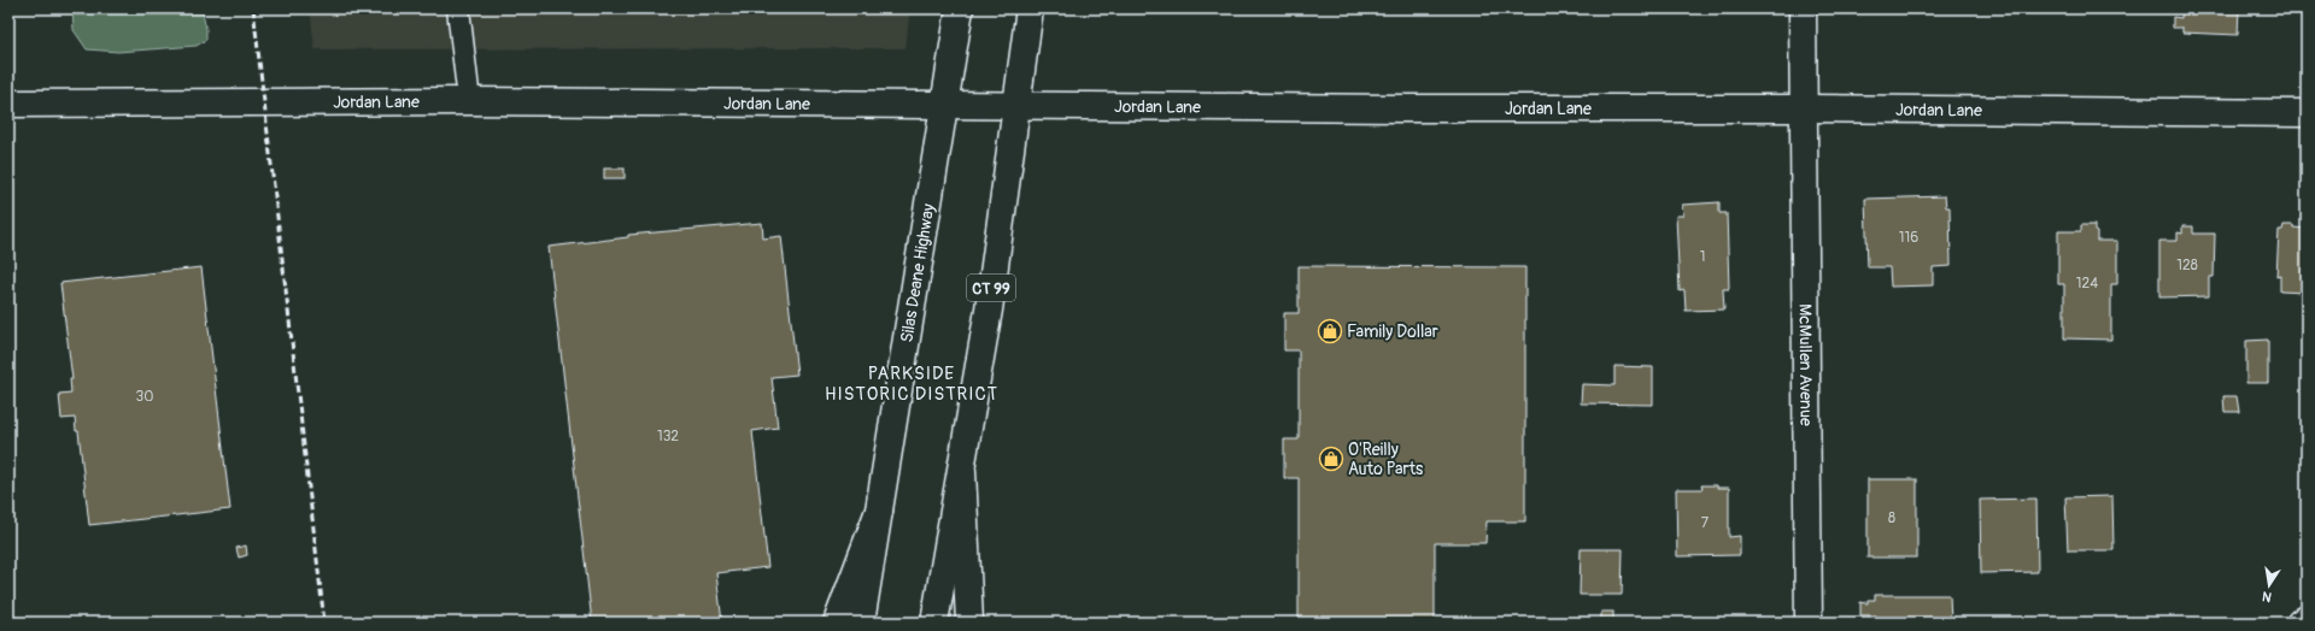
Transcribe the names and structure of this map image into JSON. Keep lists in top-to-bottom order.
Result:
{
  "streets": {
    "main road": [
      "Jordan Lane",
      "Silas Deane Highway",
      "CT 99",
      "McMullen Avenue"
    ]
  },
  "crossings": [
    ["Jordan Lane", "Silas Deane Highway"],
    ["Jordan Lane", "CT 99"],
    ["Jordan Lane", "McMullen Avenue"]
  ],
  "districts": ["PARKSIDE HISTORIC DISTRICT"],
  "places": {
    "shop": ["Family Dollar", "O'Reilly Auto Parts"]
  },
  "house_numbers": [
    "116",
    "1",
    "128",
    "124",
    "30",
    "132",
    "8",
    "7"
  ],
  "north": "bottom"
}
